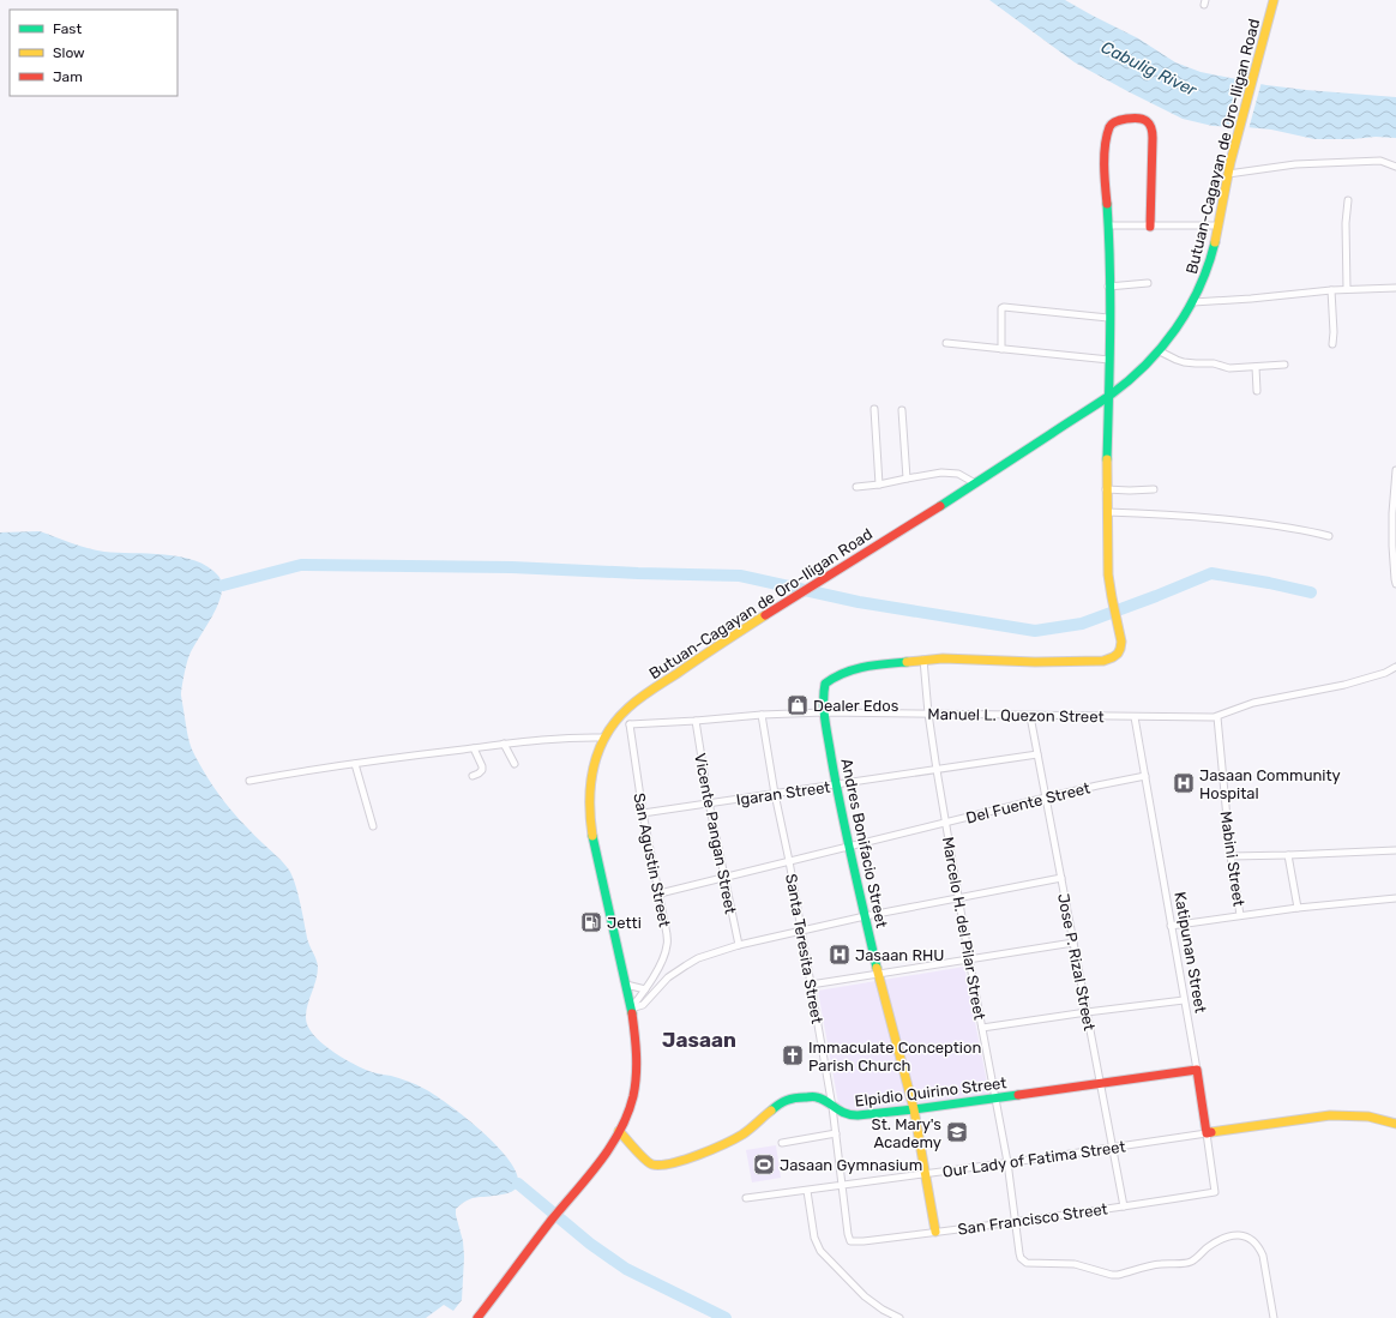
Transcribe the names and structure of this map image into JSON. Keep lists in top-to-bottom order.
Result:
{
  "streets": {
    "main road": [
      "Butuan-Cagayan de Oro-Iligan Road",
      "Andres Bonifacio Street",
      "Katipunan Street",
      "Elpidio Quirino Street"
    ],
    "street": [
      "Manuel L. Quezon Street",
      "Igaran Street",
      "Del Fuente Street",
      "Vicente Pangan Street",
      "Mabini Street",
      "San Agustin Street",
      "Marcelo H. del Pilar Street",
      "Santa Teresita Street",
      "Jose P. Rizal Street",
      "Our Lady of Fatima Street",
      "San Francisco Street"
    ]
  },
  "crossings": [
    ["Butuan-Cagayan de Oro-Iligan Road", "San Agustin Street"],
    ["Butuan-Cagayan de Oro-Iligan Road", "Elpidio Quirino Street"],
    ["Manuel L. Quezon Street", "Vicente Pangan Street"],
    ["Manuel L. Quezon Street", "Andres Bonifacio Street"],
    ["Manuel L. Quezon Street", "Mabini Street"],
    ["Manuel L. Quezon Street", "San Agustin Street"],
    ["Manuel L. Quezon Street", "Marcelo H. del Pilar Street"],
    ["Manuel L. Quezon Street", "Santa Teresita Street"],
    ["Manuel L. Quezon Street", "Katipunan Street"],
    ["Manuel L. Quezon Street", "Jose P. Rizal Street"],
    ["Igaran Street", "Vicente Pangan Street"],
    ["Igaran Street", "Andres Bonifacio Street"],
    ["Igaran Street", "San Agustin Street"],
    ["Igaran Street", "Marcelo H. del Pilar Street"],
    ["Igaran Street", "Santa Teresita Street"],
    ["Igaran Street", "Jose P. Rizal Street"],
    ["Del Fuente Street", "Vicente Pangan Street"],
    ["Del Fuente Street", "Andres Bonifacio Street"],
    ["Del Fuente Street", "San Agustin Street"],
    ["Del Fuente Street", "Marcelo H. del Pilar Street"],
    ["Del Fuente Street", "Santa Teresita Street"],
    ["Del Fuente Street", "Katipunan Street"],
    ["Del Fuente Street", "Jose P. Rizal Street"],
    ["Andres Bonifacio Street", "Marcelo H. del Pilar Street"],
    ["Andres Bonifacio Street", "Elpidio Quirino Street"],
    ["Andres Bonifacio Street", "Our Lady of Fatima Street"],
    ["Andres Bonifacio Street", "San Francisco Street"],
    ["Marcelo H. del Pilar Street", "Elpidio Quirino Street"],
    ["Marcelo H. del Pilar Street", "Our Lady of Fatima Street"],
    ["Marcelo H. del Pilar Street", "San Francisco Street"],
    ["Santa Teresita Street", "Elpidio Quirino Street"],
    ["Santa Teresita Street", "Our Lady of Fatima Street"],
    ["Santa Teresita Street", "San Francisco Street"],
    ["Katipunan Street", "Elpidio Quirino Street"],
    ["Katipunan Street", "Our Lady of Fatima Street"],
    ["Katipunan Street", "San Francisco Street"],
    ["Jose P. Rizal Street", "Elpidio Quirino Street"],
    ["Jose P. Rizal Street", "Our Lady of Fatima Street"],
    ["Jose P. Rizal Street", "San Francisco Street"]
  ],
  "districts": ["Jasaan"],
  "water": ["Cabulig River"],
  "places": {
    "shop": ["Dealer Edos"],
    "hospital": ["Jasaan Community Hospital", "Jasaan RHU"],
    "fuel station": ["Jetti"],
    "church": ["Immaculate Conception Parish Church"],
    "school or university": ["St. Mary's Academy"],
    "sports": ["Jasaan Gymnasium"]
  },
  "legend": ["Fast", "Slow", "Jam"]
}
